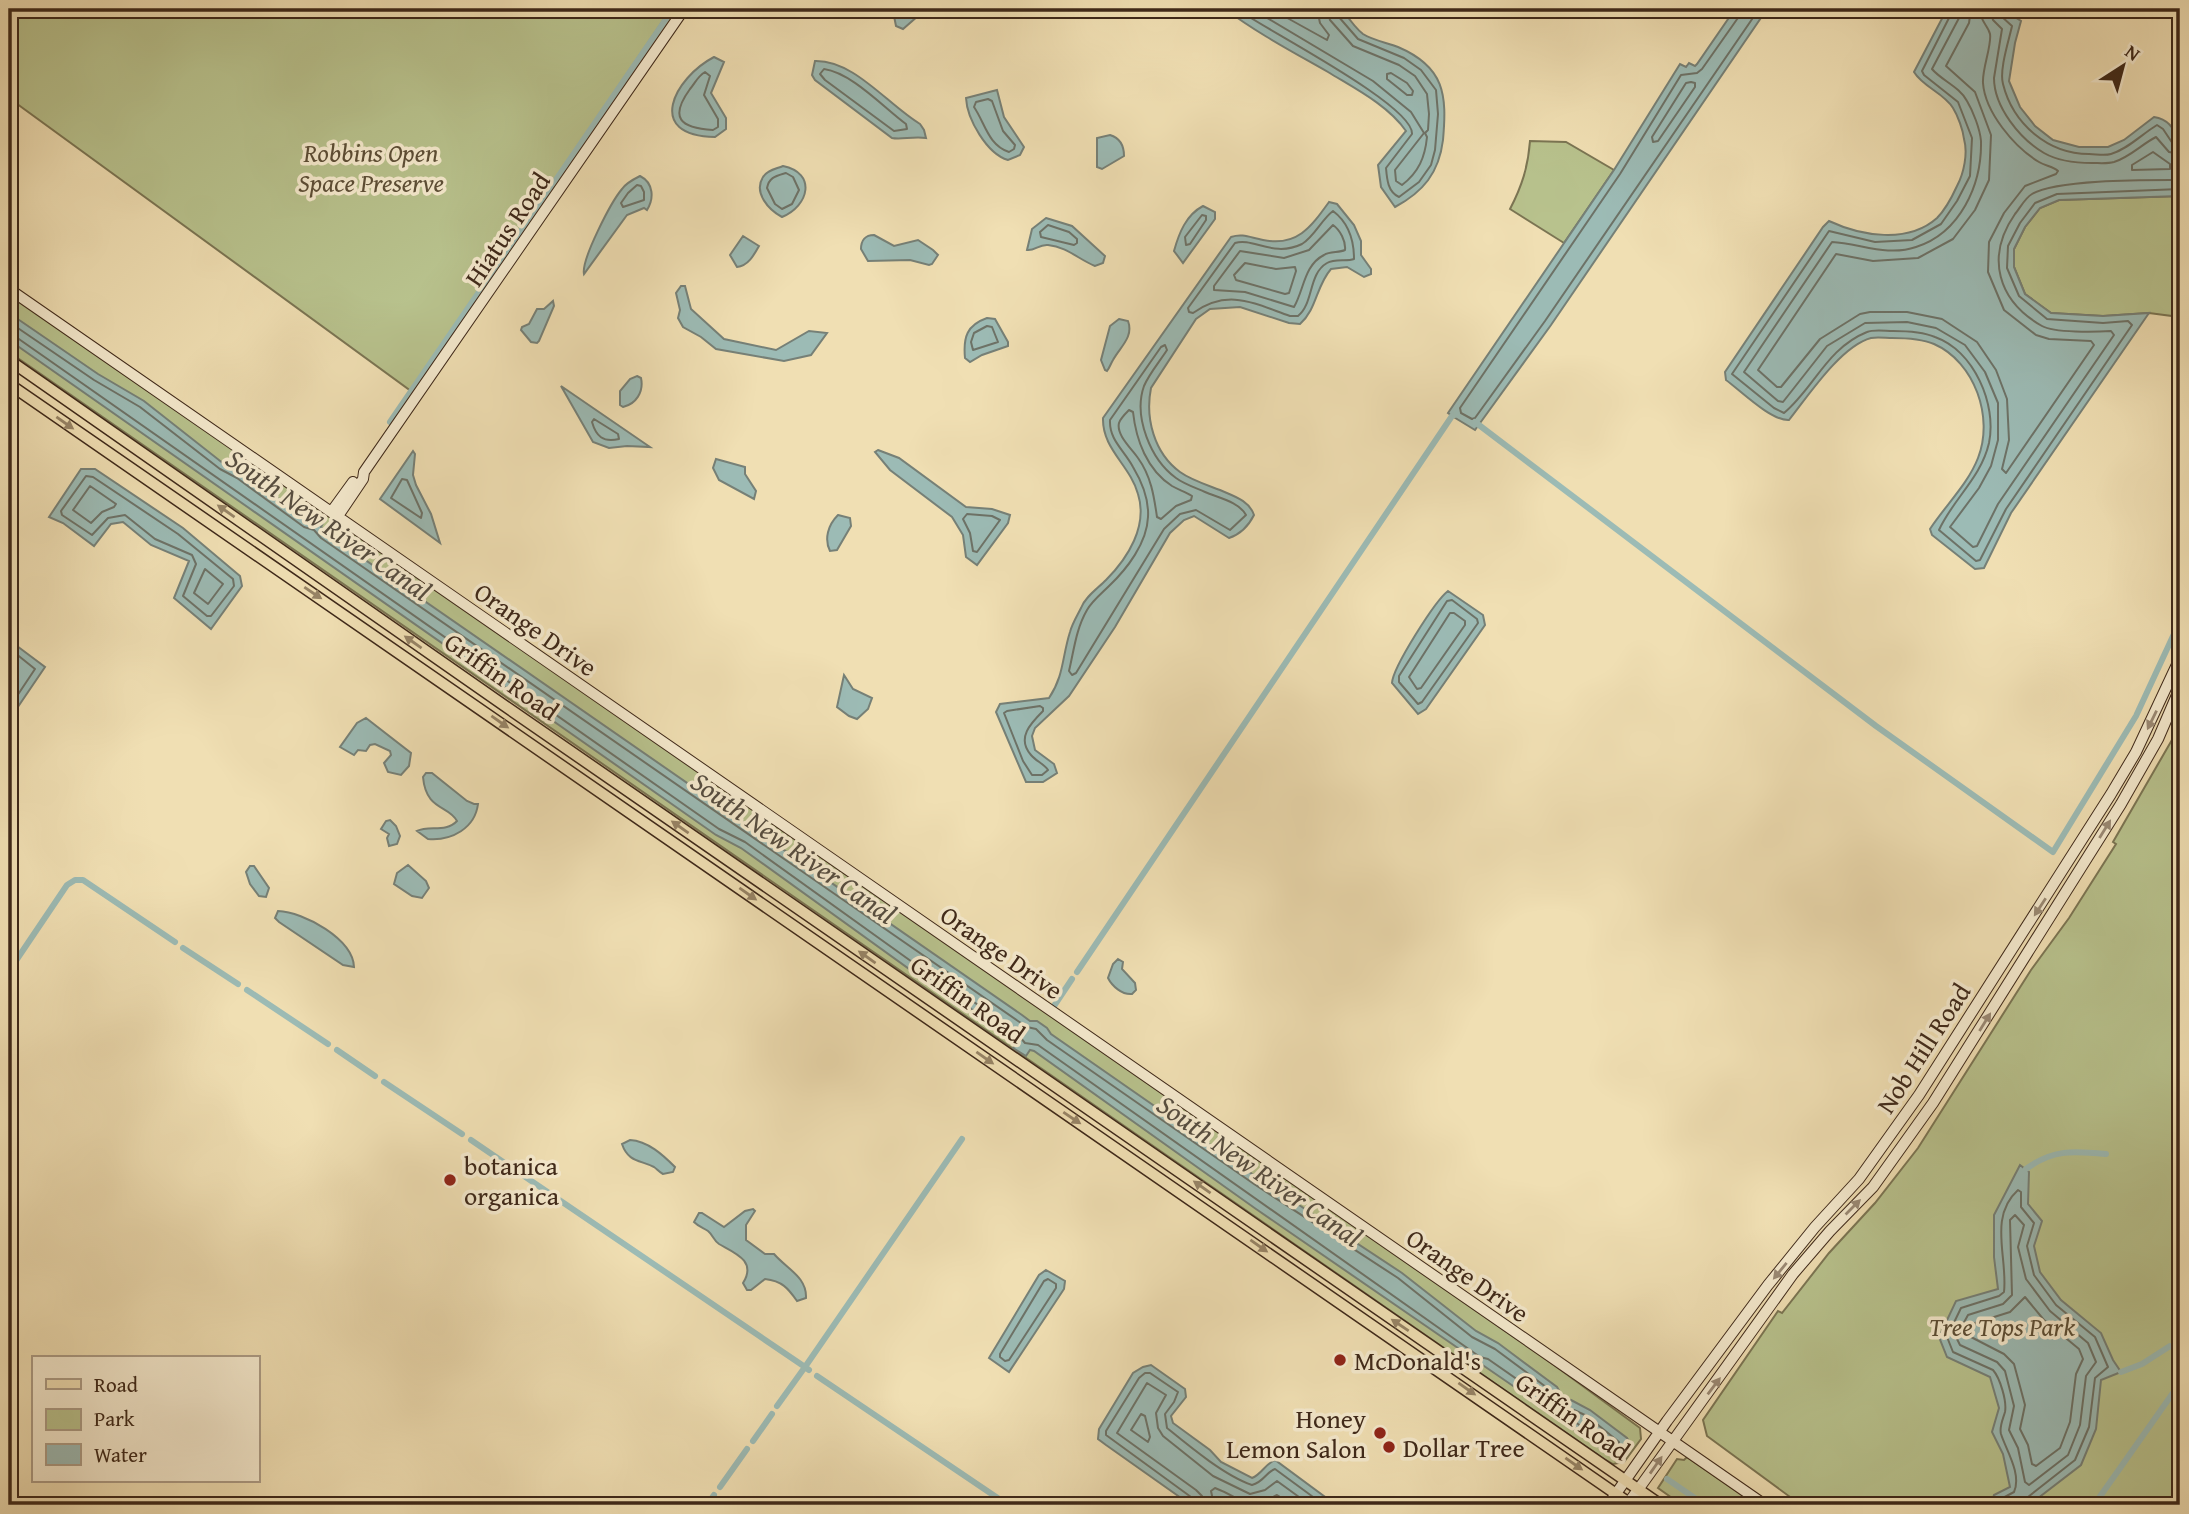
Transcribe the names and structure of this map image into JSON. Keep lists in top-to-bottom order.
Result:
{
  "streets": {
    "main road": ["Griffin Road"],
    "street": ["Hiatus Road", "Orange Drive", "Nob Hill Road"]
  },
  "crossings": [
    ["Hiatus Road", "Orange Drive"],
    ["Orange Drive", "Nob Hill Road"],
    ["Griffin Road", "Nob Hill Road"]
  ],
  "water": ["South New River Canal"],
  "parks": ["Robbins Open Space Preserve", "Tree Tops Park"],
  "places": [
    "botanica organica",
    "McDonald's",
    "Honey Lemon Salon",
    "Dollar Tree"
  ],
  "legend": ["Road", "Park", "Water"],
  "north": "top right"
}
